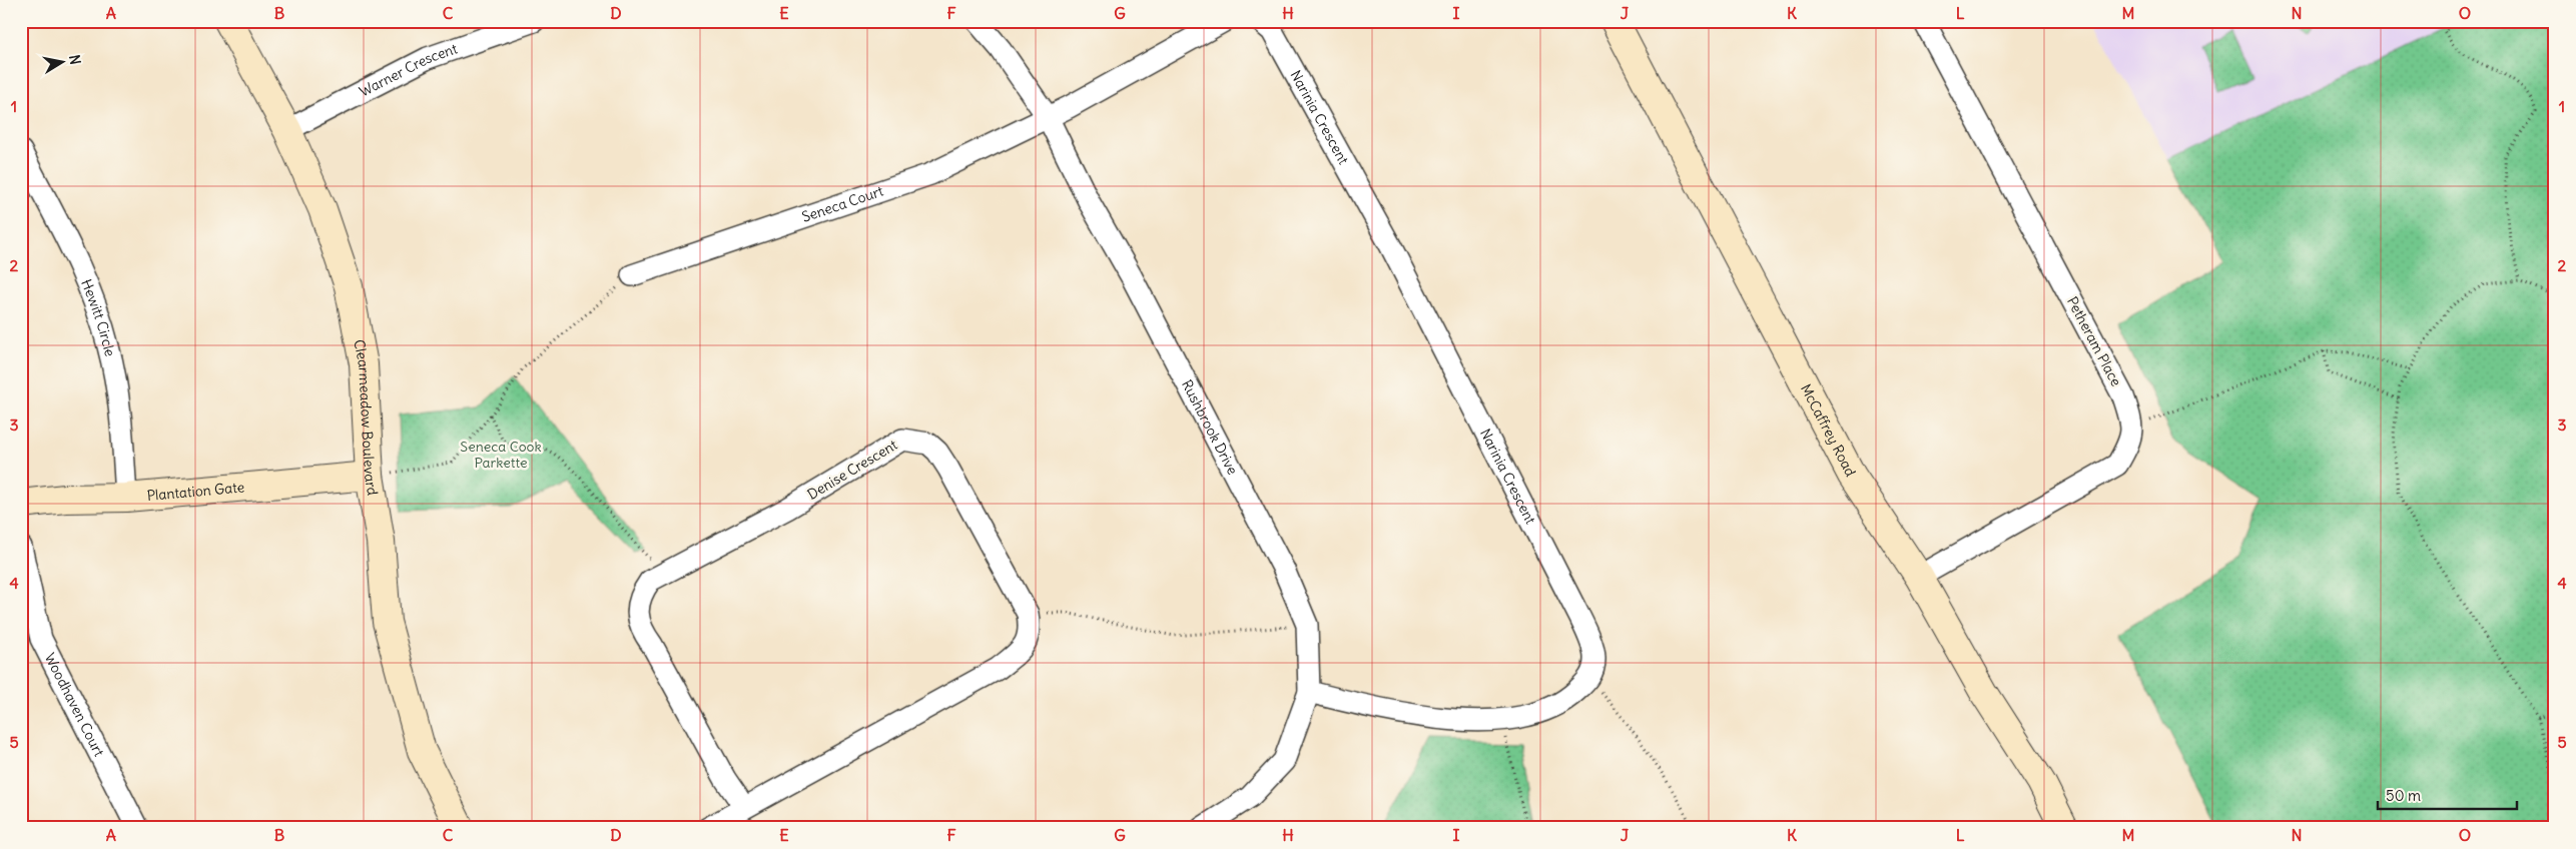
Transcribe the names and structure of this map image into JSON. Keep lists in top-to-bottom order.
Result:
{
  "streets": {
    "street": [
      "Warner Crescent",
      "Narinia Crescent",
      "Seneca Court",
      "Hewitt Circle",
      "Petheram Place",
      "Clearmeadow Boulevard",
      "Rushbrook Drive",
      "McCaffrey Road",
      "Denise Crescent",
      "Plantation Gate",
      "Woodhaven Court"
    ]
  },
  "crossings": [
    ["Warner Crescent", "Clearmeadow Boulevard"],
    ["Seneca Court", "Rushbrook Drive"],
    ["Hewitt Circle", "Plantation Gate"],
    ["Petheram Place", "McCaffrey Road"],
    ["Clearmeadow Boulevard", "Plantation Gate"]
  ],
  "parks": ["Seneca Cook Parkette"],
  "scale_bar": "50 m",
  "north": "right",
  "grid": {
    "columns": [
      "A",
      "B",
      "C",
      "D",
      "E",
      "F",
      "G",
      "H",
      "I",
      "J",
      "K",
      "L",
      "M",
      "N",
      "O"
    ],
    "rows": [
      "1",
      "2",
      "3",
      "4",
      "5"
    ]
  }
}
